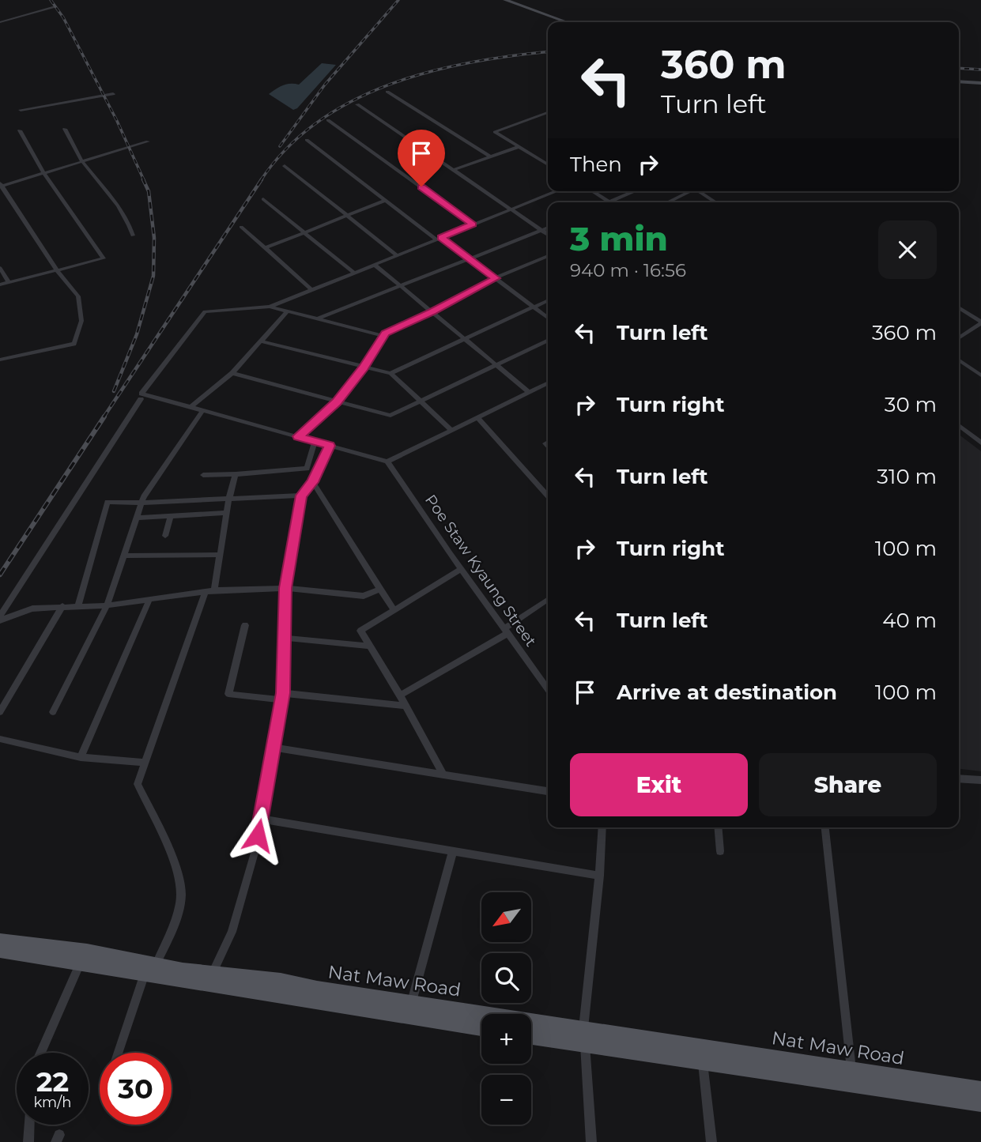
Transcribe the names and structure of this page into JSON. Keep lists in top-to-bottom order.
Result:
{
  "streets": {
    "main road": ["Nat Maw Road"],
    "street": ["Poe Staw Kyaung Street"]
  },
  "north": "bottom left",
  "page": {
    "turn": ["360 m", "Turn left"],
    "then": "Then",
    "heading": ["3 min", "940 m · 16:56"],
    "list": [
      {
        "name": "Turn left",
        "value": "360 m"
      },
      {
        "name": "Turn right",
        "value": "30 m"
      },
      {
        "name": "Turn left",
        "value": "310 m"
      },
      {
        "name": "Turn right",
        "value": "100 m"
      },
      {
        "name": "Turn left",
        "value": "40 m"
      },
      {
        "name": "Arrive at destination",
        "value": "100 m"
      }
    ],
    "buttons": ["Exit", "Share"],
    "map_buttons": ["+", "−"],
    "speed": "22 km/h",
    "limit": "30"
  }
}
